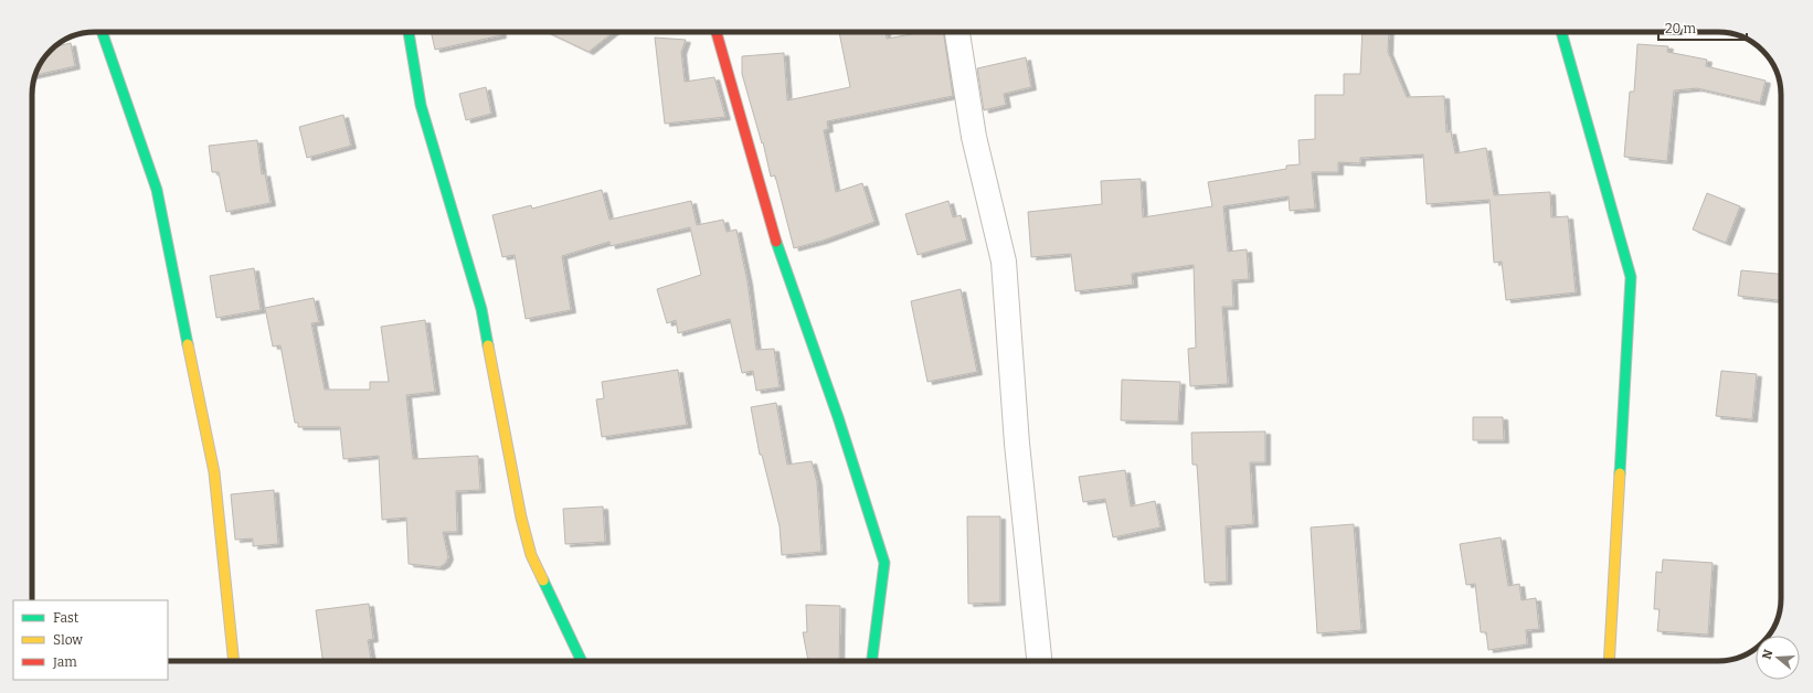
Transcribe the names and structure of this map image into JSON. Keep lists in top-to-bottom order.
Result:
{
  "legend": ["Fast", "Slow", "Jam"],
  "scale_bar": "20 m",
  "north": "left"
}
